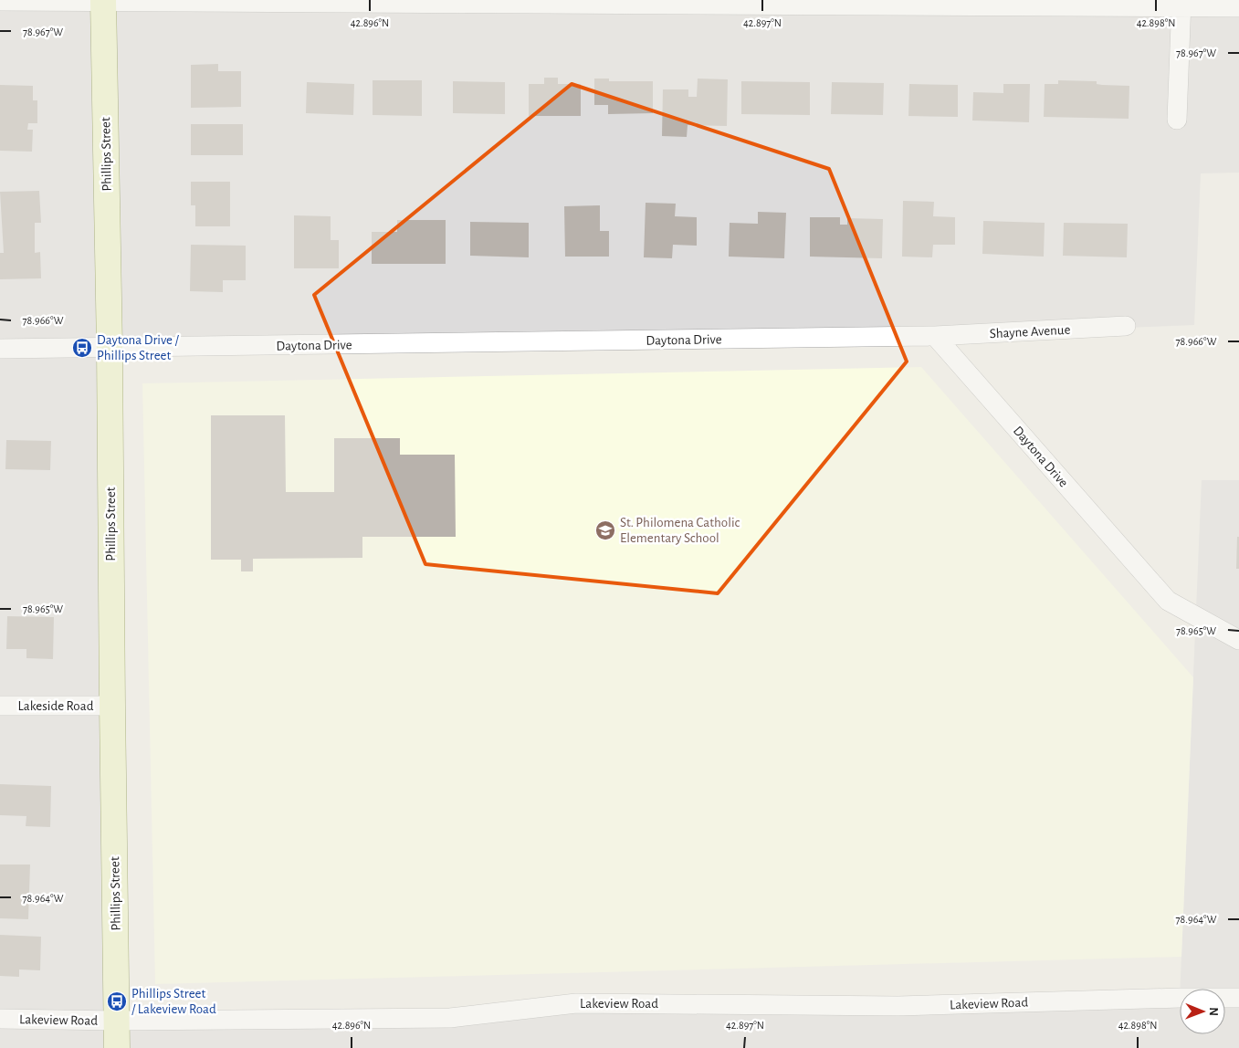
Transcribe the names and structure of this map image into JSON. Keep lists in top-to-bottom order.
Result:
{
  "streets": {
    "street": [
      "Phillips Street",
      "Shayne Avenue",
      "Daytona Drive",
      "Lakeside Road",
      "Lakeview Road"
    ]
  },
  "crossings": [
    ["Phillips Street", "Daytona Drive"],
    ["Phillips Street", "Lakeside Road"],
    ["Phillips Street", "Lakeview Road"],
    ["Shayne Avenue", "Daytona Drive"]
  ],
  "places": {
    "bus stop": ["Daytona Drive / Phillips Street", "Phillips Street / Lakeview Road"],
    "school or university": ["St. Philomena Catholic Elementary School"]
  },
  "north": "right",
  "coordinates": [
    "42.896°N",
    "42.897°N",
    "42.898°N",
    "78.967°W",
    "78.966°W",
    "78.965°W",
    "78.964°W"
  ]
}
